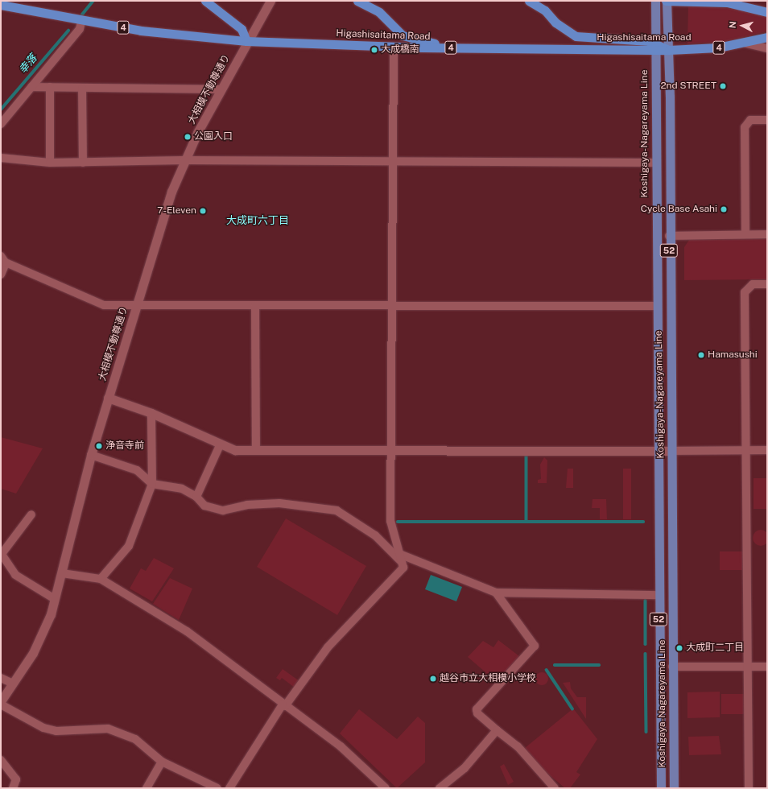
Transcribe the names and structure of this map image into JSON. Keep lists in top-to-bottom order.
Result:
{
  "streets": {
    "highway": ["4", "Higashisaitama Road"],
    "main road": ["Koshigaya-Nagareyama Line", "52"],
    "street": ["大相模不動尊通り"]
  },
  "crossings": [
    ["4", "Higashisaitama Road"],
    ["4", "Koshigaya-Nagareyama Line"],
    ["Higashisaitama Road", "大相模不動尊通り"],
    ["Higashisaitama Road", "Koshigaya-Nagareyama Line"]
  ],
  "districts": ["大成町六丁目"],
  "water": ["幸落"],
  "places": [
    "大成橋南",
    "2nd STREET",
    "公園入口",
    "Cycle Base Asahi",
    "7-Eleven",
    "Hamasushi",
    "浄音寺前",
    "大成町二丁目",
    "越谷市立大相模小学校"
  ],
  "north": "left"
}
